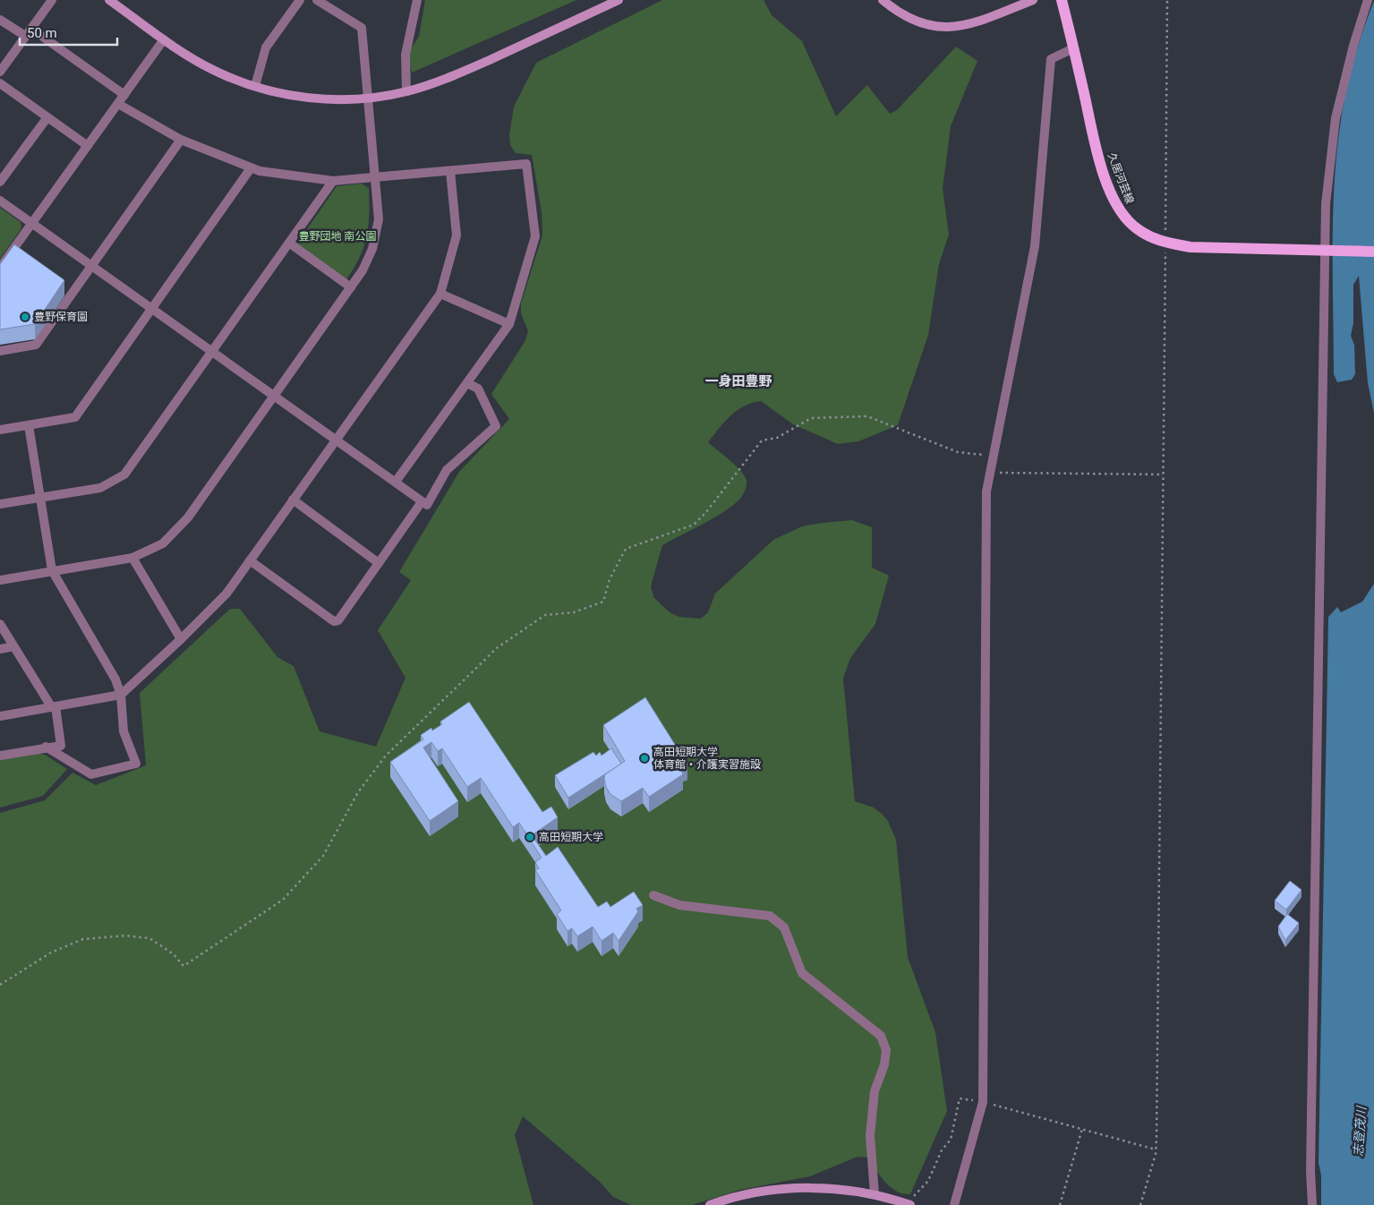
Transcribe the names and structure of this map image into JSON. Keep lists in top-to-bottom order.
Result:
{
  "streets": {
    "main road": ["久居河芸線"]
  },
  "districts": ["一身田豊野"],
  "water": ["志登茂川"],
  "parks": ["豊野団地 南公園"],
  "places": ["豊野保育園", "高田短期大学 体育館・介護実習施設", "高田短期大学"],
  "scale_bar": "50 m"
}
